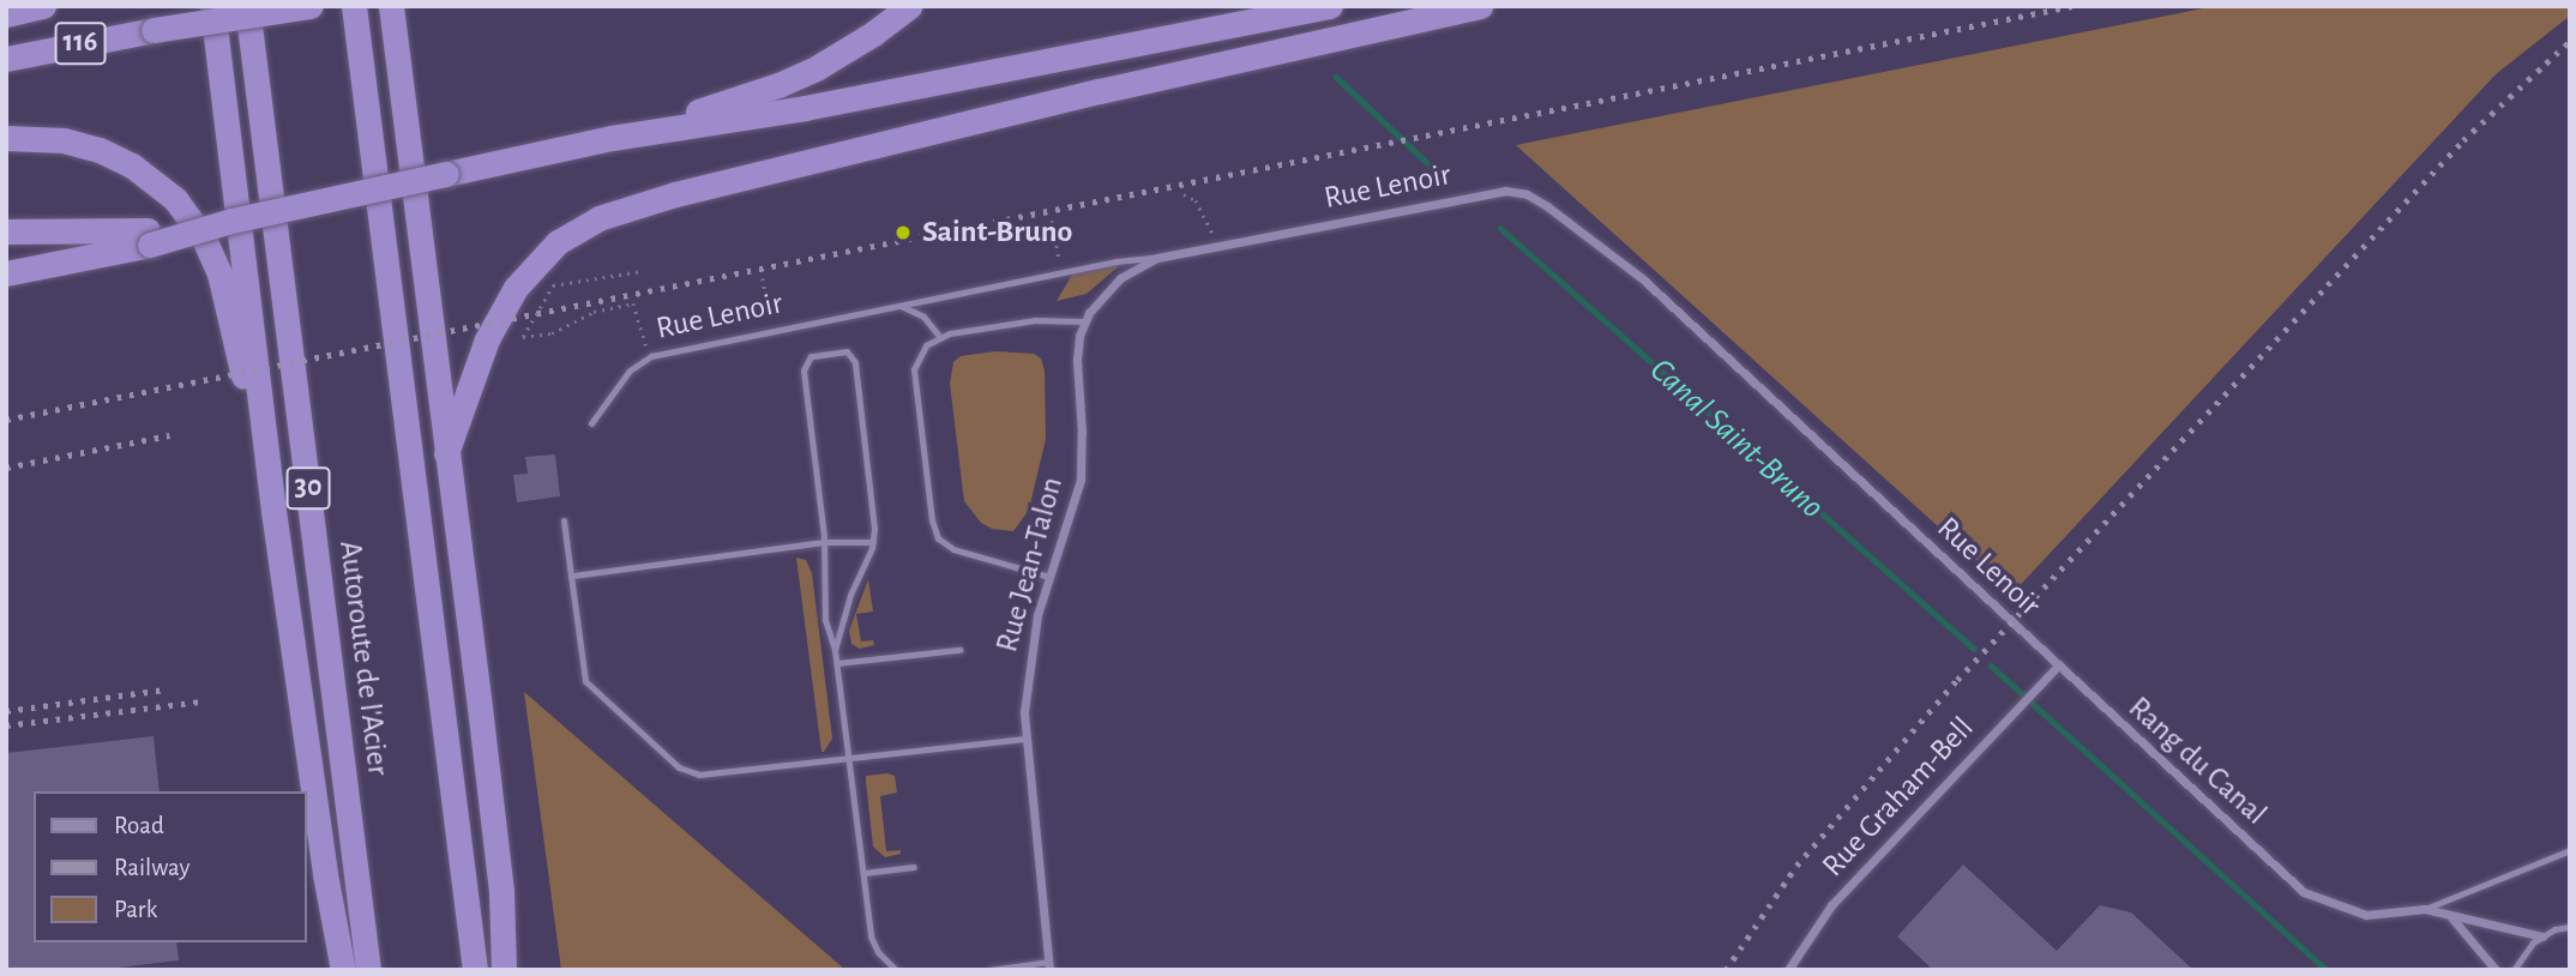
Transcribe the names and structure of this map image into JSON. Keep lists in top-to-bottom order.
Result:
{
  "streets": {
    "highway": ["116", "30", "Autoroute de l'Acier"],
    "street": [
      "Rue Lenoir",
      "Rue Jean-Talon",
      "Rang du Canal",
      "Rue Graham-Bell"
    ]
  },
  "crossings": [
    ["Rue Lenoir", "Rue Jean-Talon"],
    ["Rue Lenoir", "Rang du Canal"],
    ["Rue Lenoir", "Rue Graham-Bell"],
    ["Rang du Canal", "Rue Graham-Bell"]
  ],
  "water": ["Canal Saint-Bruno"],
  "places": ["Saint-Bruno"],
  "legend": ["Road", "Railway", "Park"]
}
